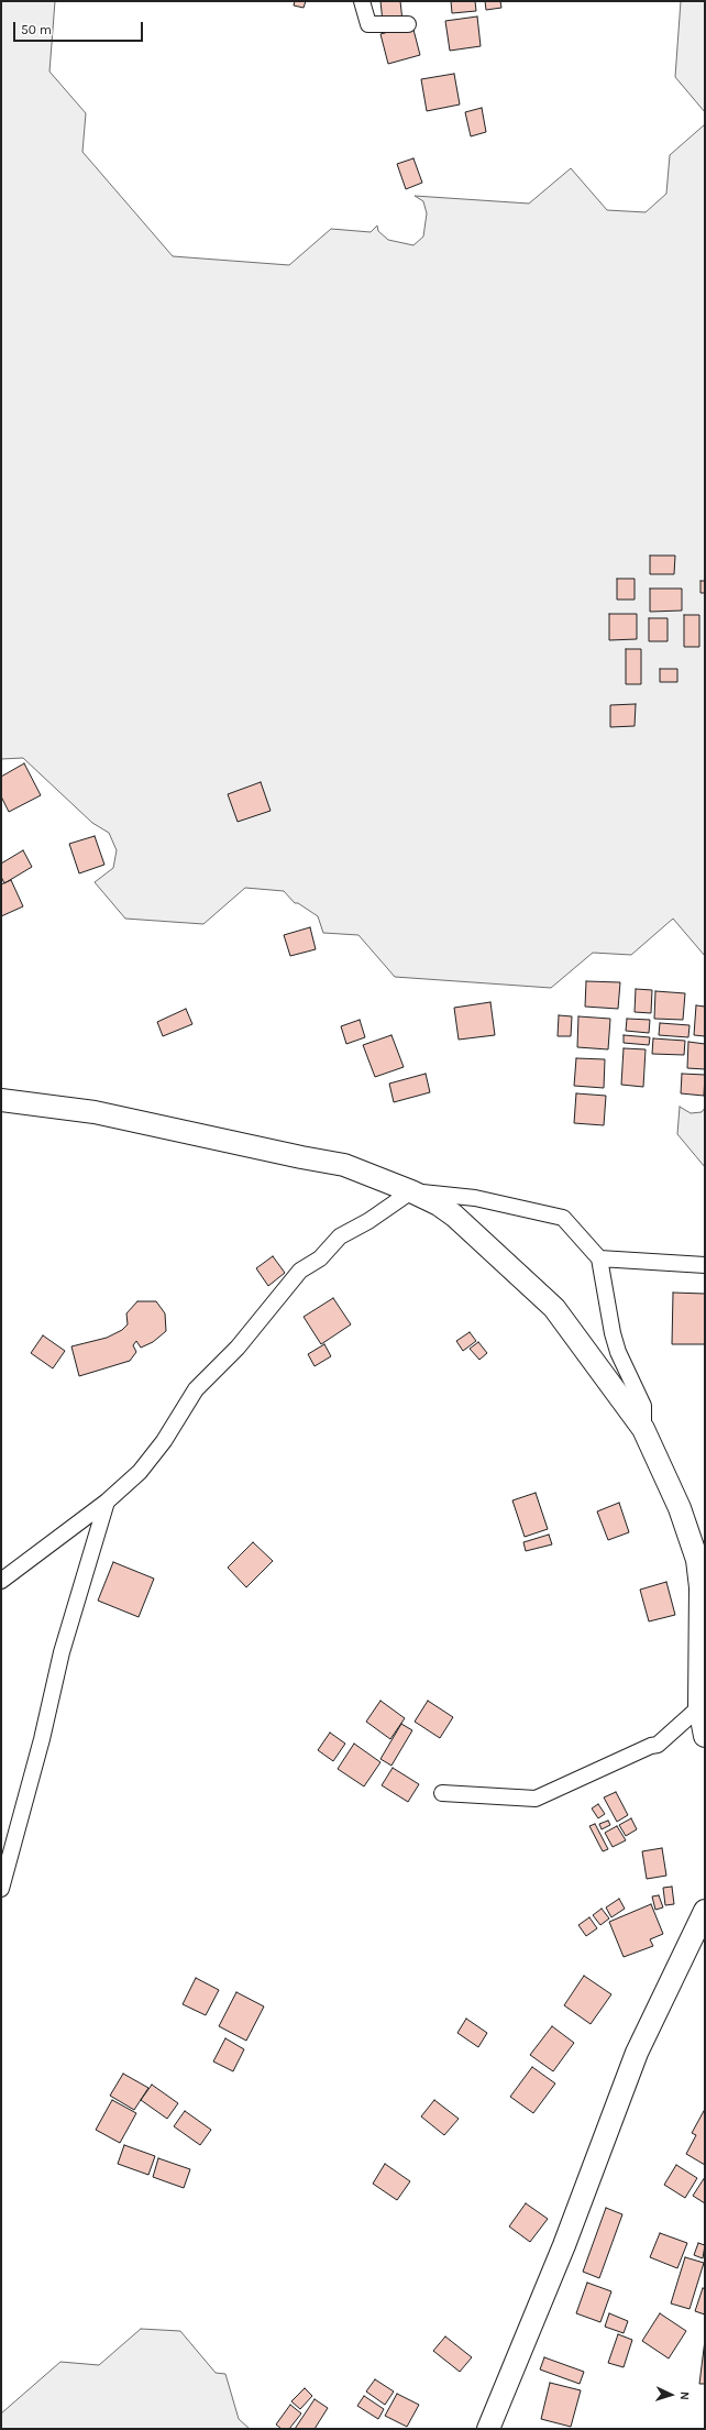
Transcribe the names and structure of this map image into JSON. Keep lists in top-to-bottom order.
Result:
{
  "scale_bar": "50 m",
  "north": "right"
}
